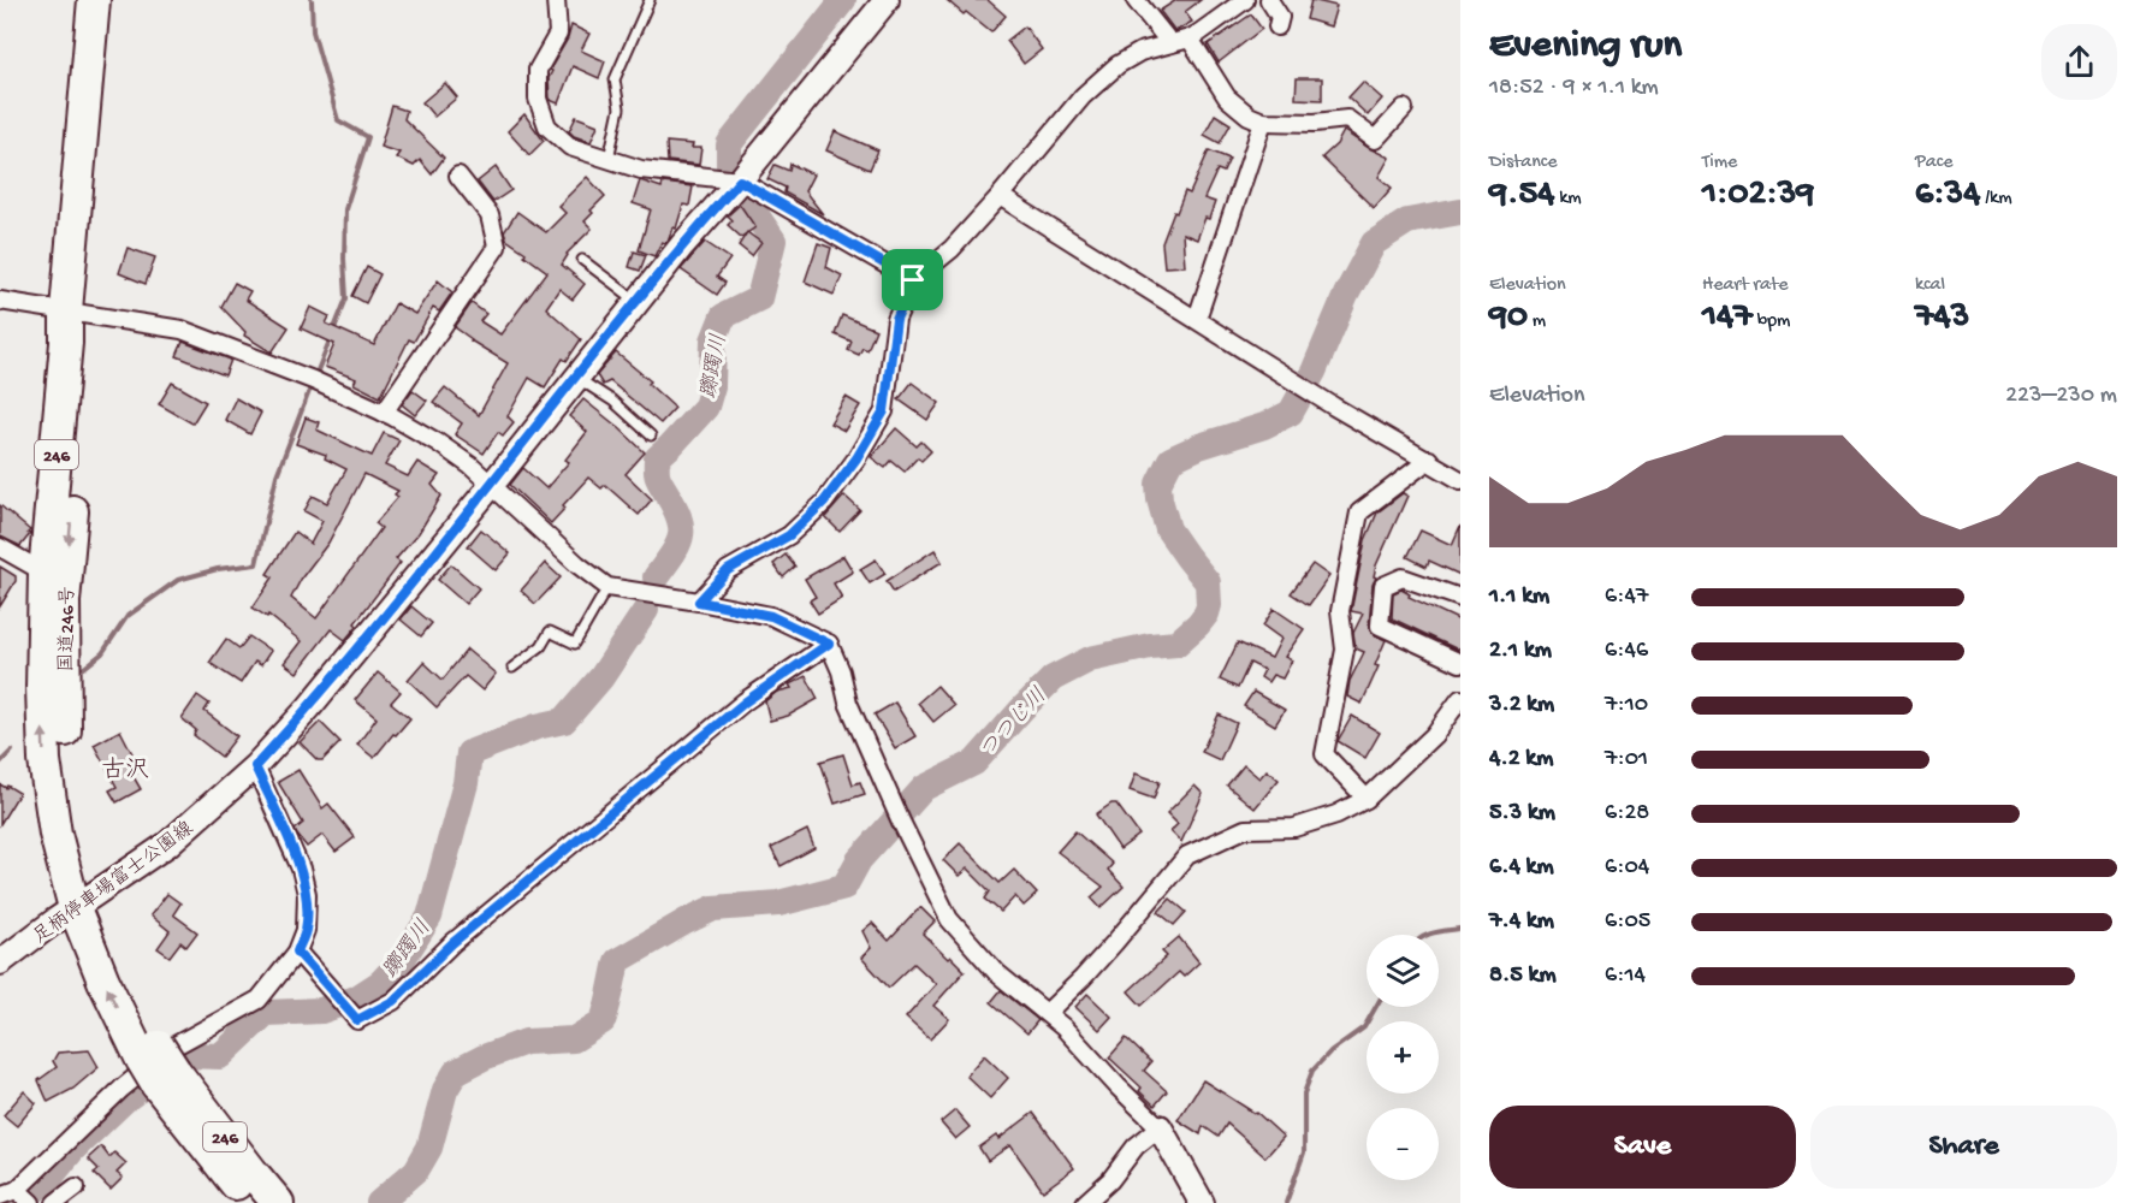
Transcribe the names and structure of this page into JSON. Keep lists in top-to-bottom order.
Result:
{
  "streets": {
    "highway": ["246", "国道246号"],
    "main road": ["足柄停車場富士公園線"]
  },
  "crossings": [
    ["国道246号", "足柄停車場富士公園線"]
  ],
  "districts": ["古沢"],
  "water": ["躑躅川", "つつじ川"],
  "page": {
    "heading": ["Evening run", "18:52 · 9 × 1.1 km"],
    "stats": [
      ["Distance", "9.54 km"],
      ["Time", "1:02:39"],
      ["Pace", "6:34 /km"],
      ["Elevation", "90 m"],
      ["Heart rate", "147 bpm"],
      ["kcal", "743"]
    ],
    "chart": ["Elevation", "223–230 m"],
    "list": [
      {
        "name": "1.1 km",
        "note": "6:47"
      },
      {
        "name": "2.1 km",
        "note": "6:46"
      },
      {
        "name": "3.2 km",
        "note": "7:10"
      },
      {
        "name": "4.2 km",
        "note": "7:01"
      },
      {
        "name": "5.3 km",
        "note": "6:28"
      },
      {
        "name": "6.4 km",
        "note": "6:04"
      },
      {
        "name": "7.4 km",
        "note": "6:05"
      },
      {
        "name": "8.5 km",
        "note": "6:14"
      }
    ],
    "map_buttons": ["+", "−"],
    "buttons": ["Save", "Share"]
  }
}
